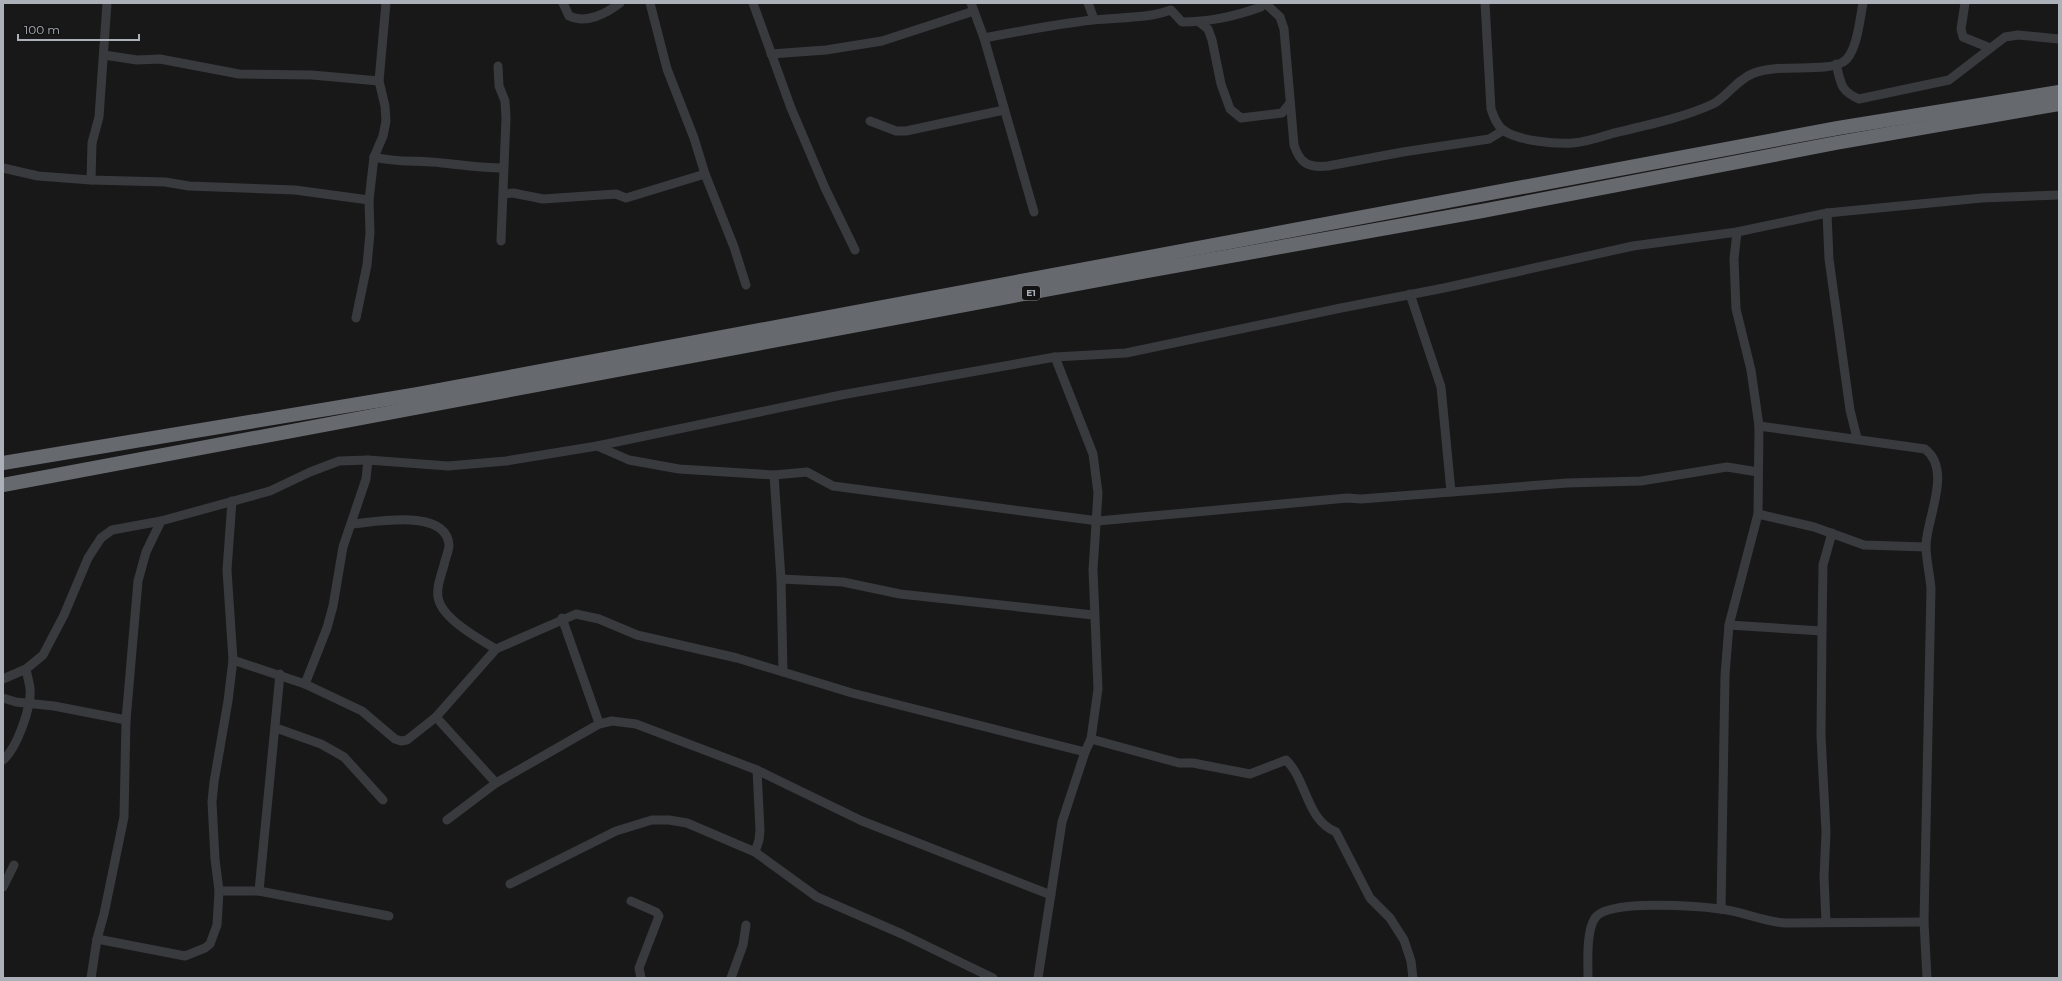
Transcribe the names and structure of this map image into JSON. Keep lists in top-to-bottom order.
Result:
{
  "streets": {
    "highway": ["E1"]
  },
  "scale_bar": "100 m"
}
